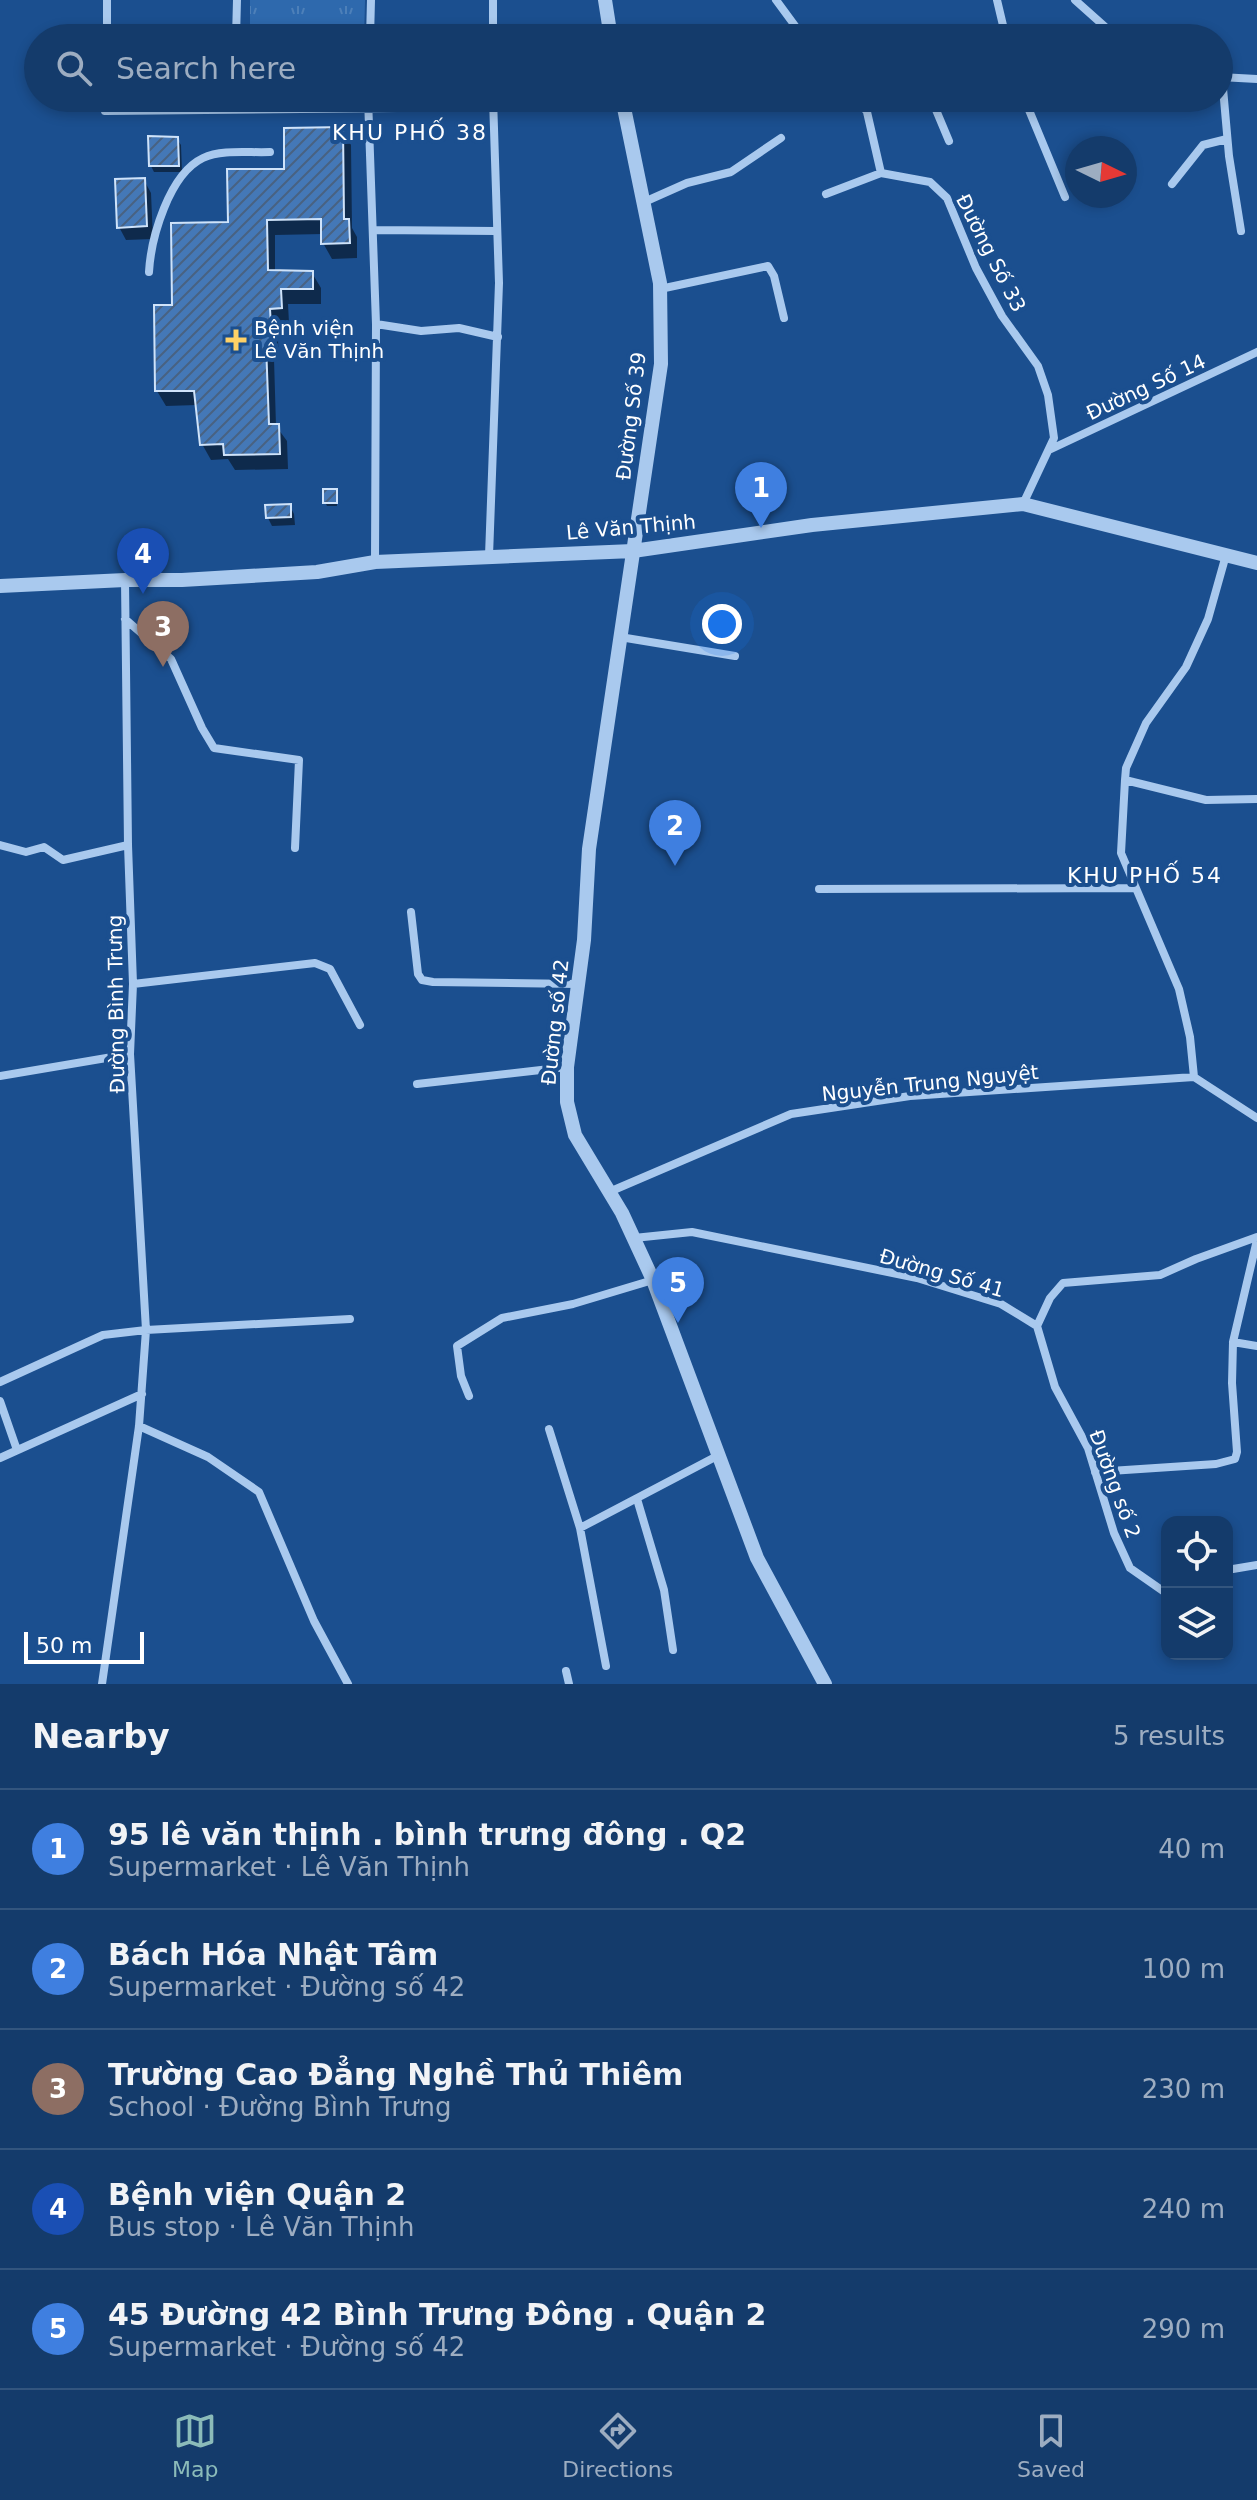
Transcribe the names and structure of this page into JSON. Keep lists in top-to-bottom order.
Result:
{
  "streets": {
    "street": [
      "Đường Số 33",
      "Đường Số 14",
      "Đường Số 39",
      "Lê Văn Thịnh",
      "Đường Bình Trưng",
      "Đường số 42",
      "Nguyễn Trung Nguyệt",
      "Đường Số 41",
      "Đường số 2"
    ]
  },
  "crossings": [
    ["Đường Số 33", "Đường Số 14"],
    ["Đường Số 33", "Lê Văn Thịnh"],
    ["Đường Số 39", "Lê Văn Thịnh"],
    ["Đường Số 39", "Đường số 42"],
    ["Lê Văn Thịnh", "Đường Bình Trưng"],
    ["Lê Văn Thịnh", "Đường số 42"],
    ["Đường số 42", "Nguyễn Trung Nguyệt"],
    ["Đường số 42", "Đường Số 41"],
    ["Đường Số 41", "Đường số 2"]
  ],
  "districts": ["KHU PHỐ 38", "KHU PHỐ 54"],
  "places": {
    "health": ["Bệnh viện Lê Văn Thịnh"]
  },
  "scale_bar": "50 m",
  "north": "right",
  "page": {
    "search": "Search here",
    "pins": [
      "1",
      "4",
      "3",
      "2",
      "5"
    ],
    "scale": "50 m",
    "heading": ["Nearby", "5 results"],
    "list": [
      {
        "mark": "1",
        "name": "95 lê văn thịnh . bình trưng đông . Q2",
        "note": "Supermarket · Lê Văn Thịnh",
        "value": "40 m"
      },
      {
        "mark": "2",
        "name": "Bách Hóa Nhật Tâm",
        "note": "Supermarket · Đường số 42",
        "value": "100 m"
      },
      {
        "mark": "3",
        "name": "Trường Cao Đẳng Nghề Thủ Thiêm",
        "note": "School · Đường Bình Trưng",
        "value": "230 m"
      },
      {
        "mark": "4",
        "name": "Bệnh viện Quận 2",
        "note": "Bus stop · Lê Văn Thịnh",
        "value": "240 m"
      },
      {
        "mark": "5",
        "name": "45 Đường 42 Bình Trưng Đông . Quận 2",
        "note": "Supermarket · Đường số 42",
        "value": "290 m"
      }
    ],
    "nav": ["Map", "Directions", "Saved"]
  }
}
